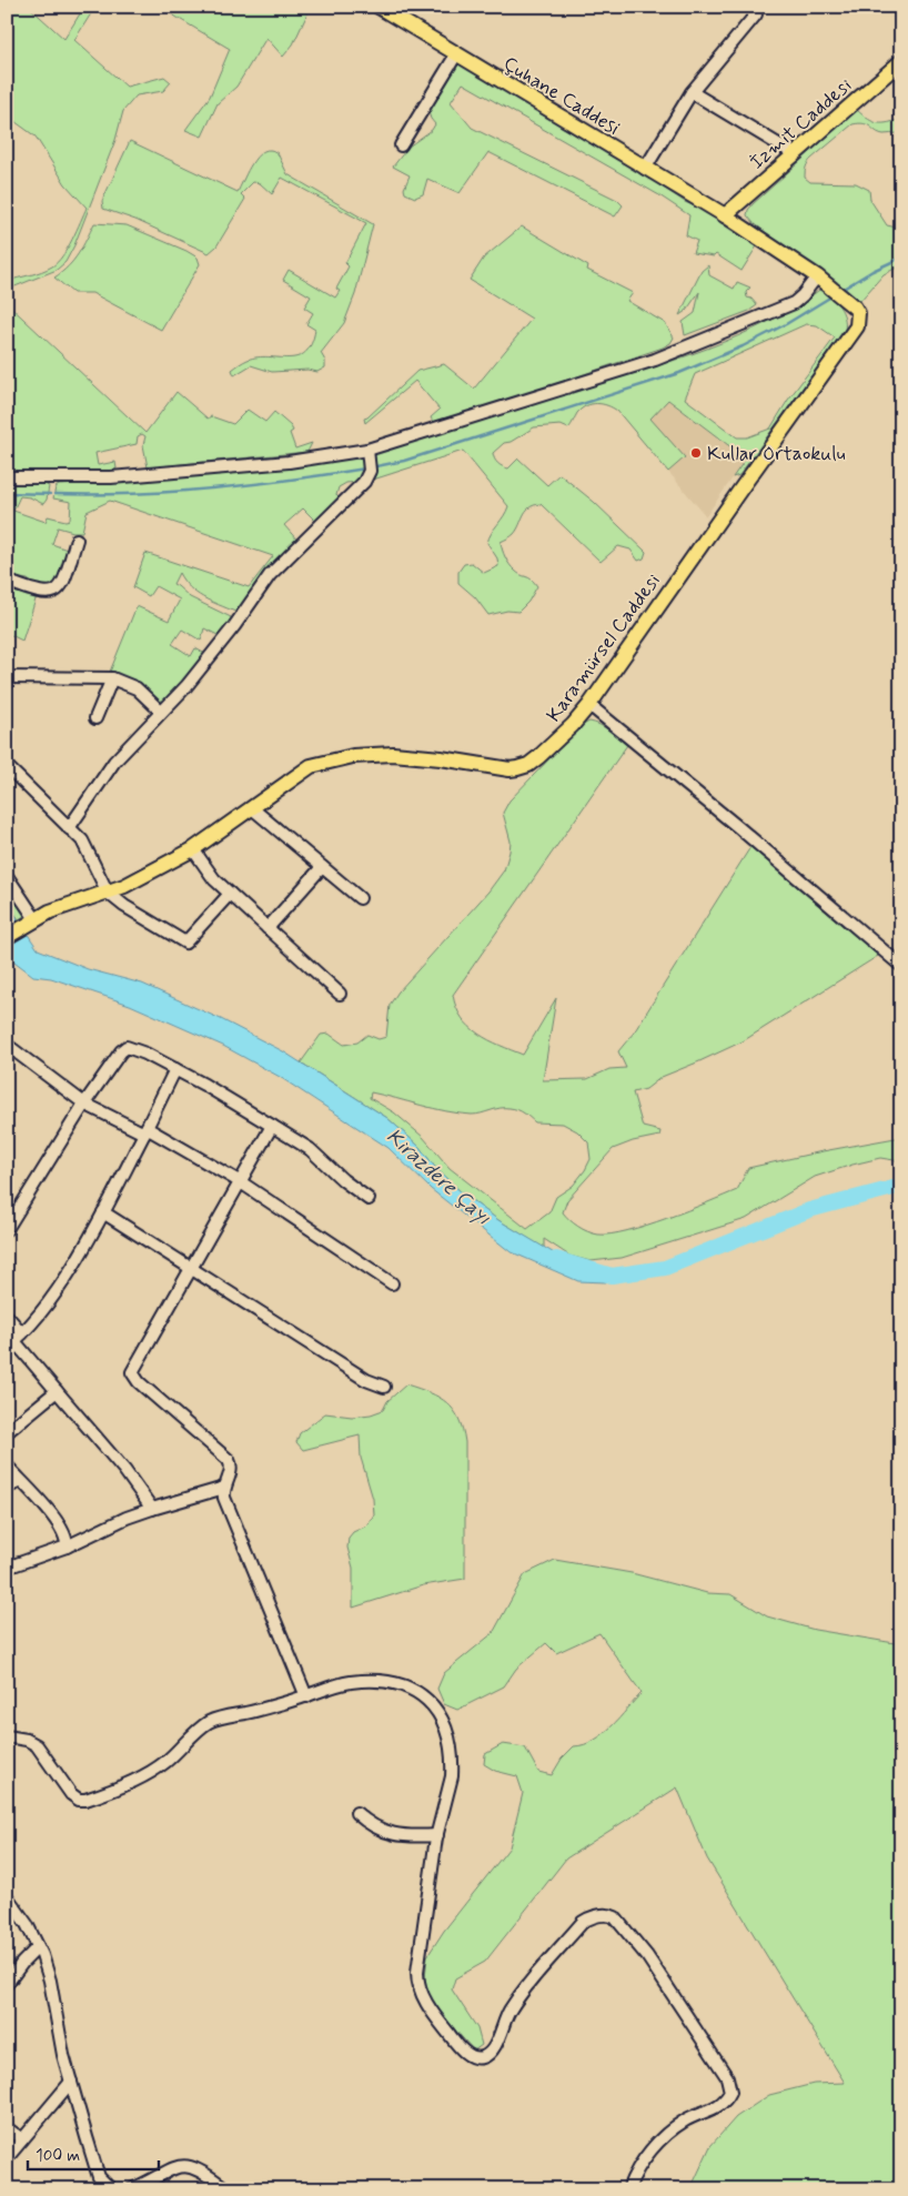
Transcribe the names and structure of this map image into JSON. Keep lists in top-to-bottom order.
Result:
{
  "streets": {
    "main road": ["Çuhane Caddesi", "İzmit Caddesi", "Karamürsel Caddesi"]
  },
  "crossings": [
    ["Çuhane Caddesi", "İzmit Caddesi"],
    ["Çuhane Caddesi", "Karamürsel Caddesi"]
  ],
  "water": ["Kirazdere Çayı"],
  "places": ["Kullar Ortaokulu"],
  "scale_bar": "100 m"
}
